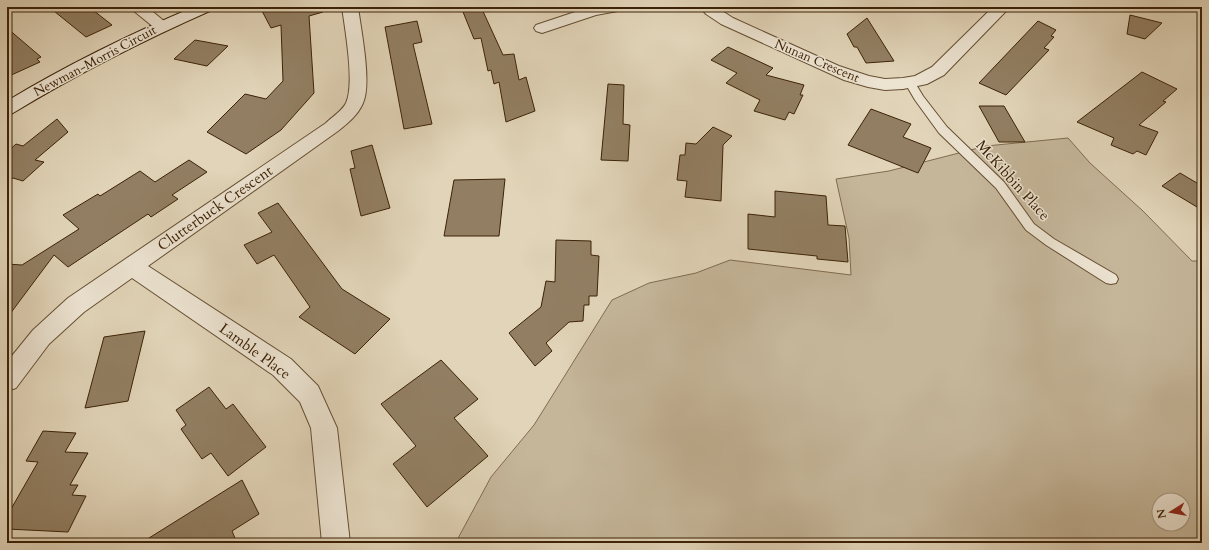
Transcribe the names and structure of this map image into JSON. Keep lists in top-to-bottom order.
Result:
{
  "streets": {
    "street": [
      "Newman-Morris Circuit",
      "Nunan Crescent",
      "Clutterbuck Crescent",
      "Lamble Place"
    ],
    "lane": ["McKibbin Place"]
  },
  "crossings": [
    ["Nunan Crescent", "McKibbin Place"],
    ["Clutterbuck Crescent", "Lamble Place"]
  ],
  "north": "left"
}
